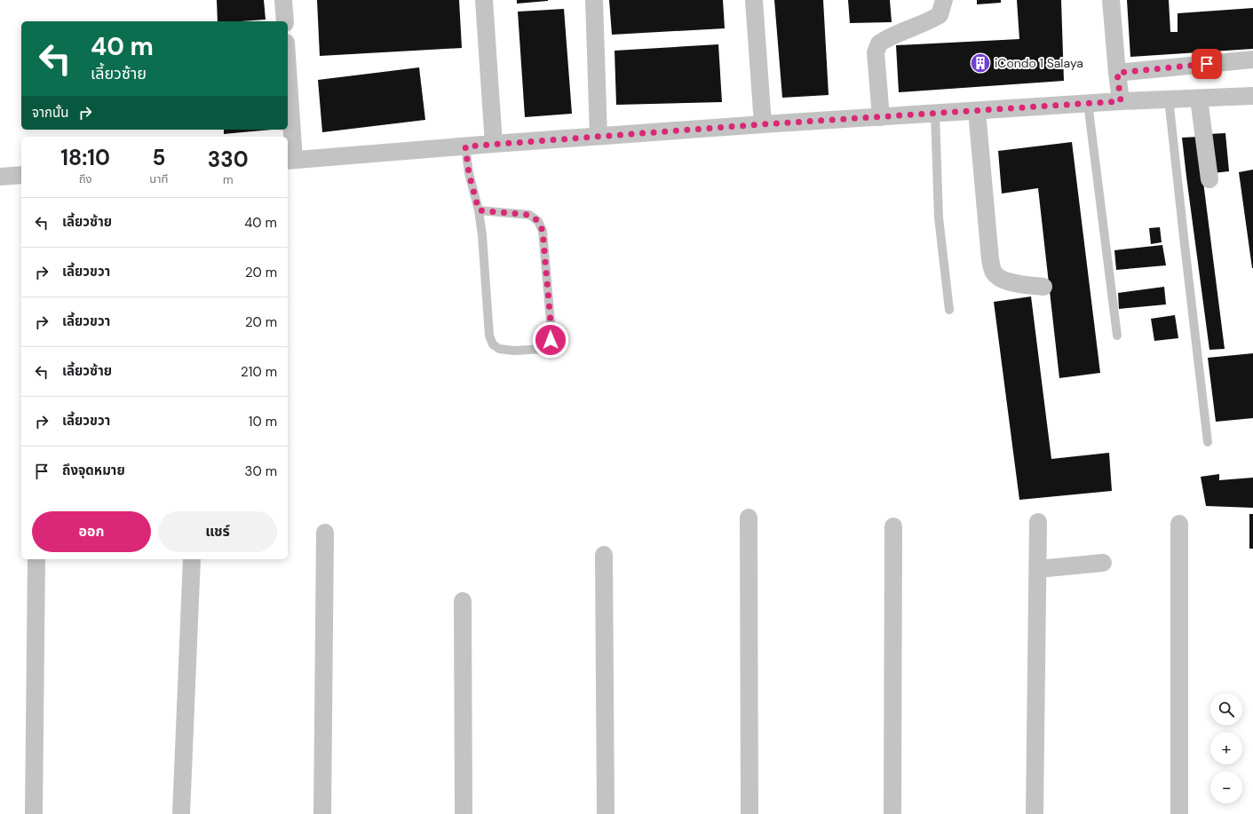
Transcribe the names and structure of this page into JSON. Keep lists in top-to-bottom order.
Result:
{
  "places": {
    "building": ["iCondo 1 Salaya"]
  },
  "page": {
    "turn": ["40 m", "เลี้ยวซ้าย"],
    "then": "จากนั้น",
    "eta": [
      "18:10",
      "ถึง",
      "5",
      "นาที",
      "330",
      "m"
    ],
    "list": [
      {
        "name": "เลี้ยวซ้าย",
        "value": "40 m"
      },
      {
        "name": "เลี้ยวขวา",
        "value": "20 m"
      },
      {
        "name": "เลี้ยวขวา",
        "value": "20 m"
      },
      {
        "name": "เลี้ยวซ้าย",
        "value": "210 m"
      },
      {
        "name": "เลี้ยวขวา",
        "value": "10 m"
      },
      {
        "name": "ถึงจุดหมาย",
        "value": "30 m"
      }
    ],
    "buttons": ["ออก", "แชร์"],
    "map_buttons": ["+", "−"]
  }
}
